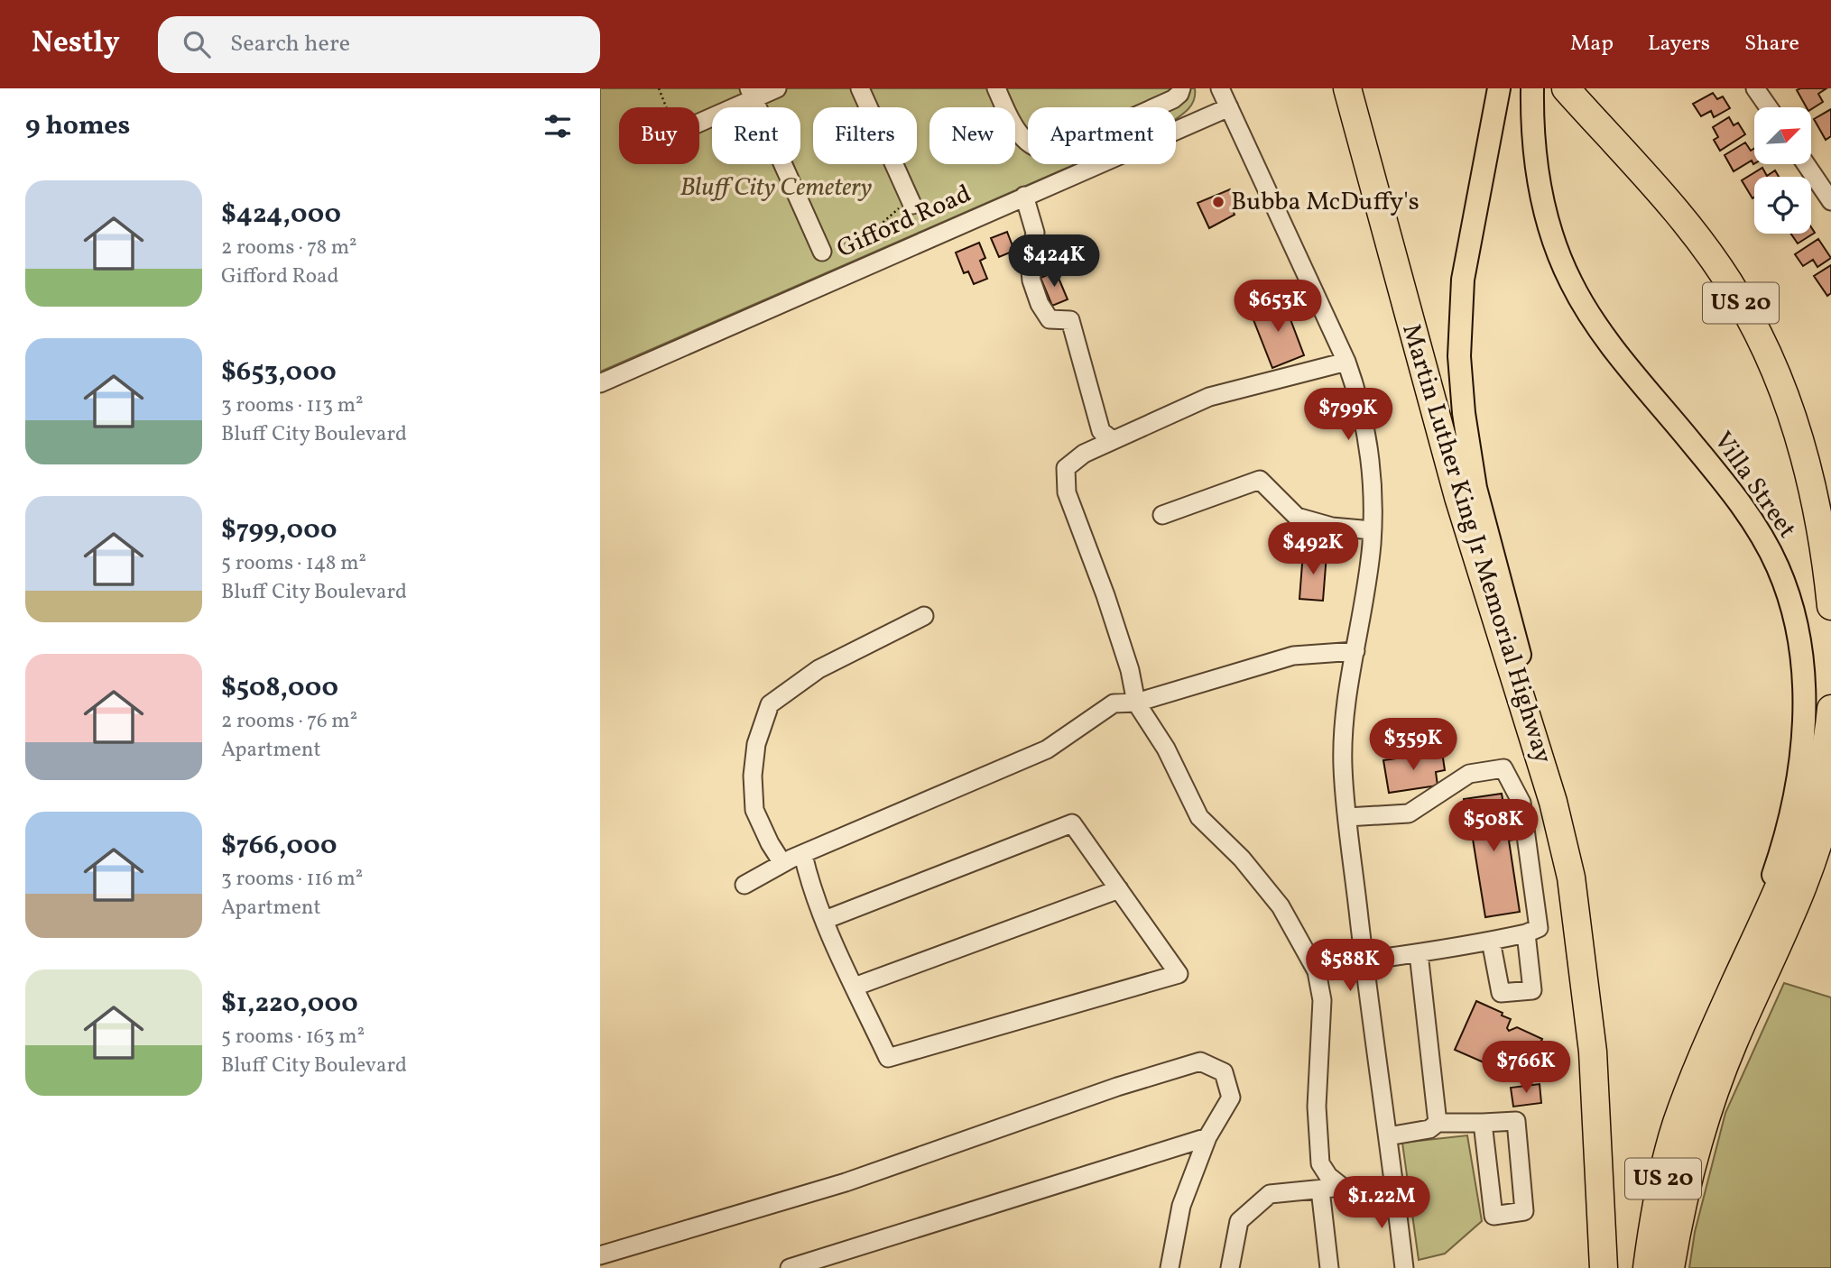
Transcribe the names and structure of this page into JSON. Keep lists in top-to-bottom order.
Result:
{
  "streets": {
    "highway": ["US 20", "Martin Luther King Jr Memorial Highway"],
    "main road": ["Villa Street"],
    "street": ["Gifford Road"]
  },
  "crossings": [
    ["US 20", "Villa Street"]
  ],
  "parks": ["Bluff City Cemetery"],
  "places": ["Bubba McDuffy's"],
  "north": "top right",
  "page": {
    "header": "Nestly",
    "search": "Search here",
    "nav": ["Map", "Layers", "Share"],
    "heading": "9 homes",
    "chip": [
      "Buy",
      "Rent",
      "Filters",
      "New",
      "Apartment"
    ],
    "list": [
      {
        "name": "$424,000",
        "note": "2 rooms · 78 m² · Gifford Road"
      },
      {
        "name": "$653,000",
        "note": "3 rooms · 113 m² · Bluff City Boulevard"
      },
      {
        "name": "$799,000",
        "note": "5 rooms · 148 m² · Bluff City Boulevard"
      },
      {
        "name": "$508,000",
        "note": "2 rooms · 76 m² · Apartment"
      },
      {
        "name": "$766,000",
        "note": "3 rooms · 116 m² · Apartment"
      },
      {
        "name": "$1,220,000",
        "note": "5 rooms · 163 m² · Bluff City Boulevard"
      }
    ],
    "price": [
      "$424K",
      "$653K",
      "$799K",
      "$492K",
      "$359K",
      "$508K",
      "$588K",
      "$766K",
      "$1.22M"
    ]
  }
}
